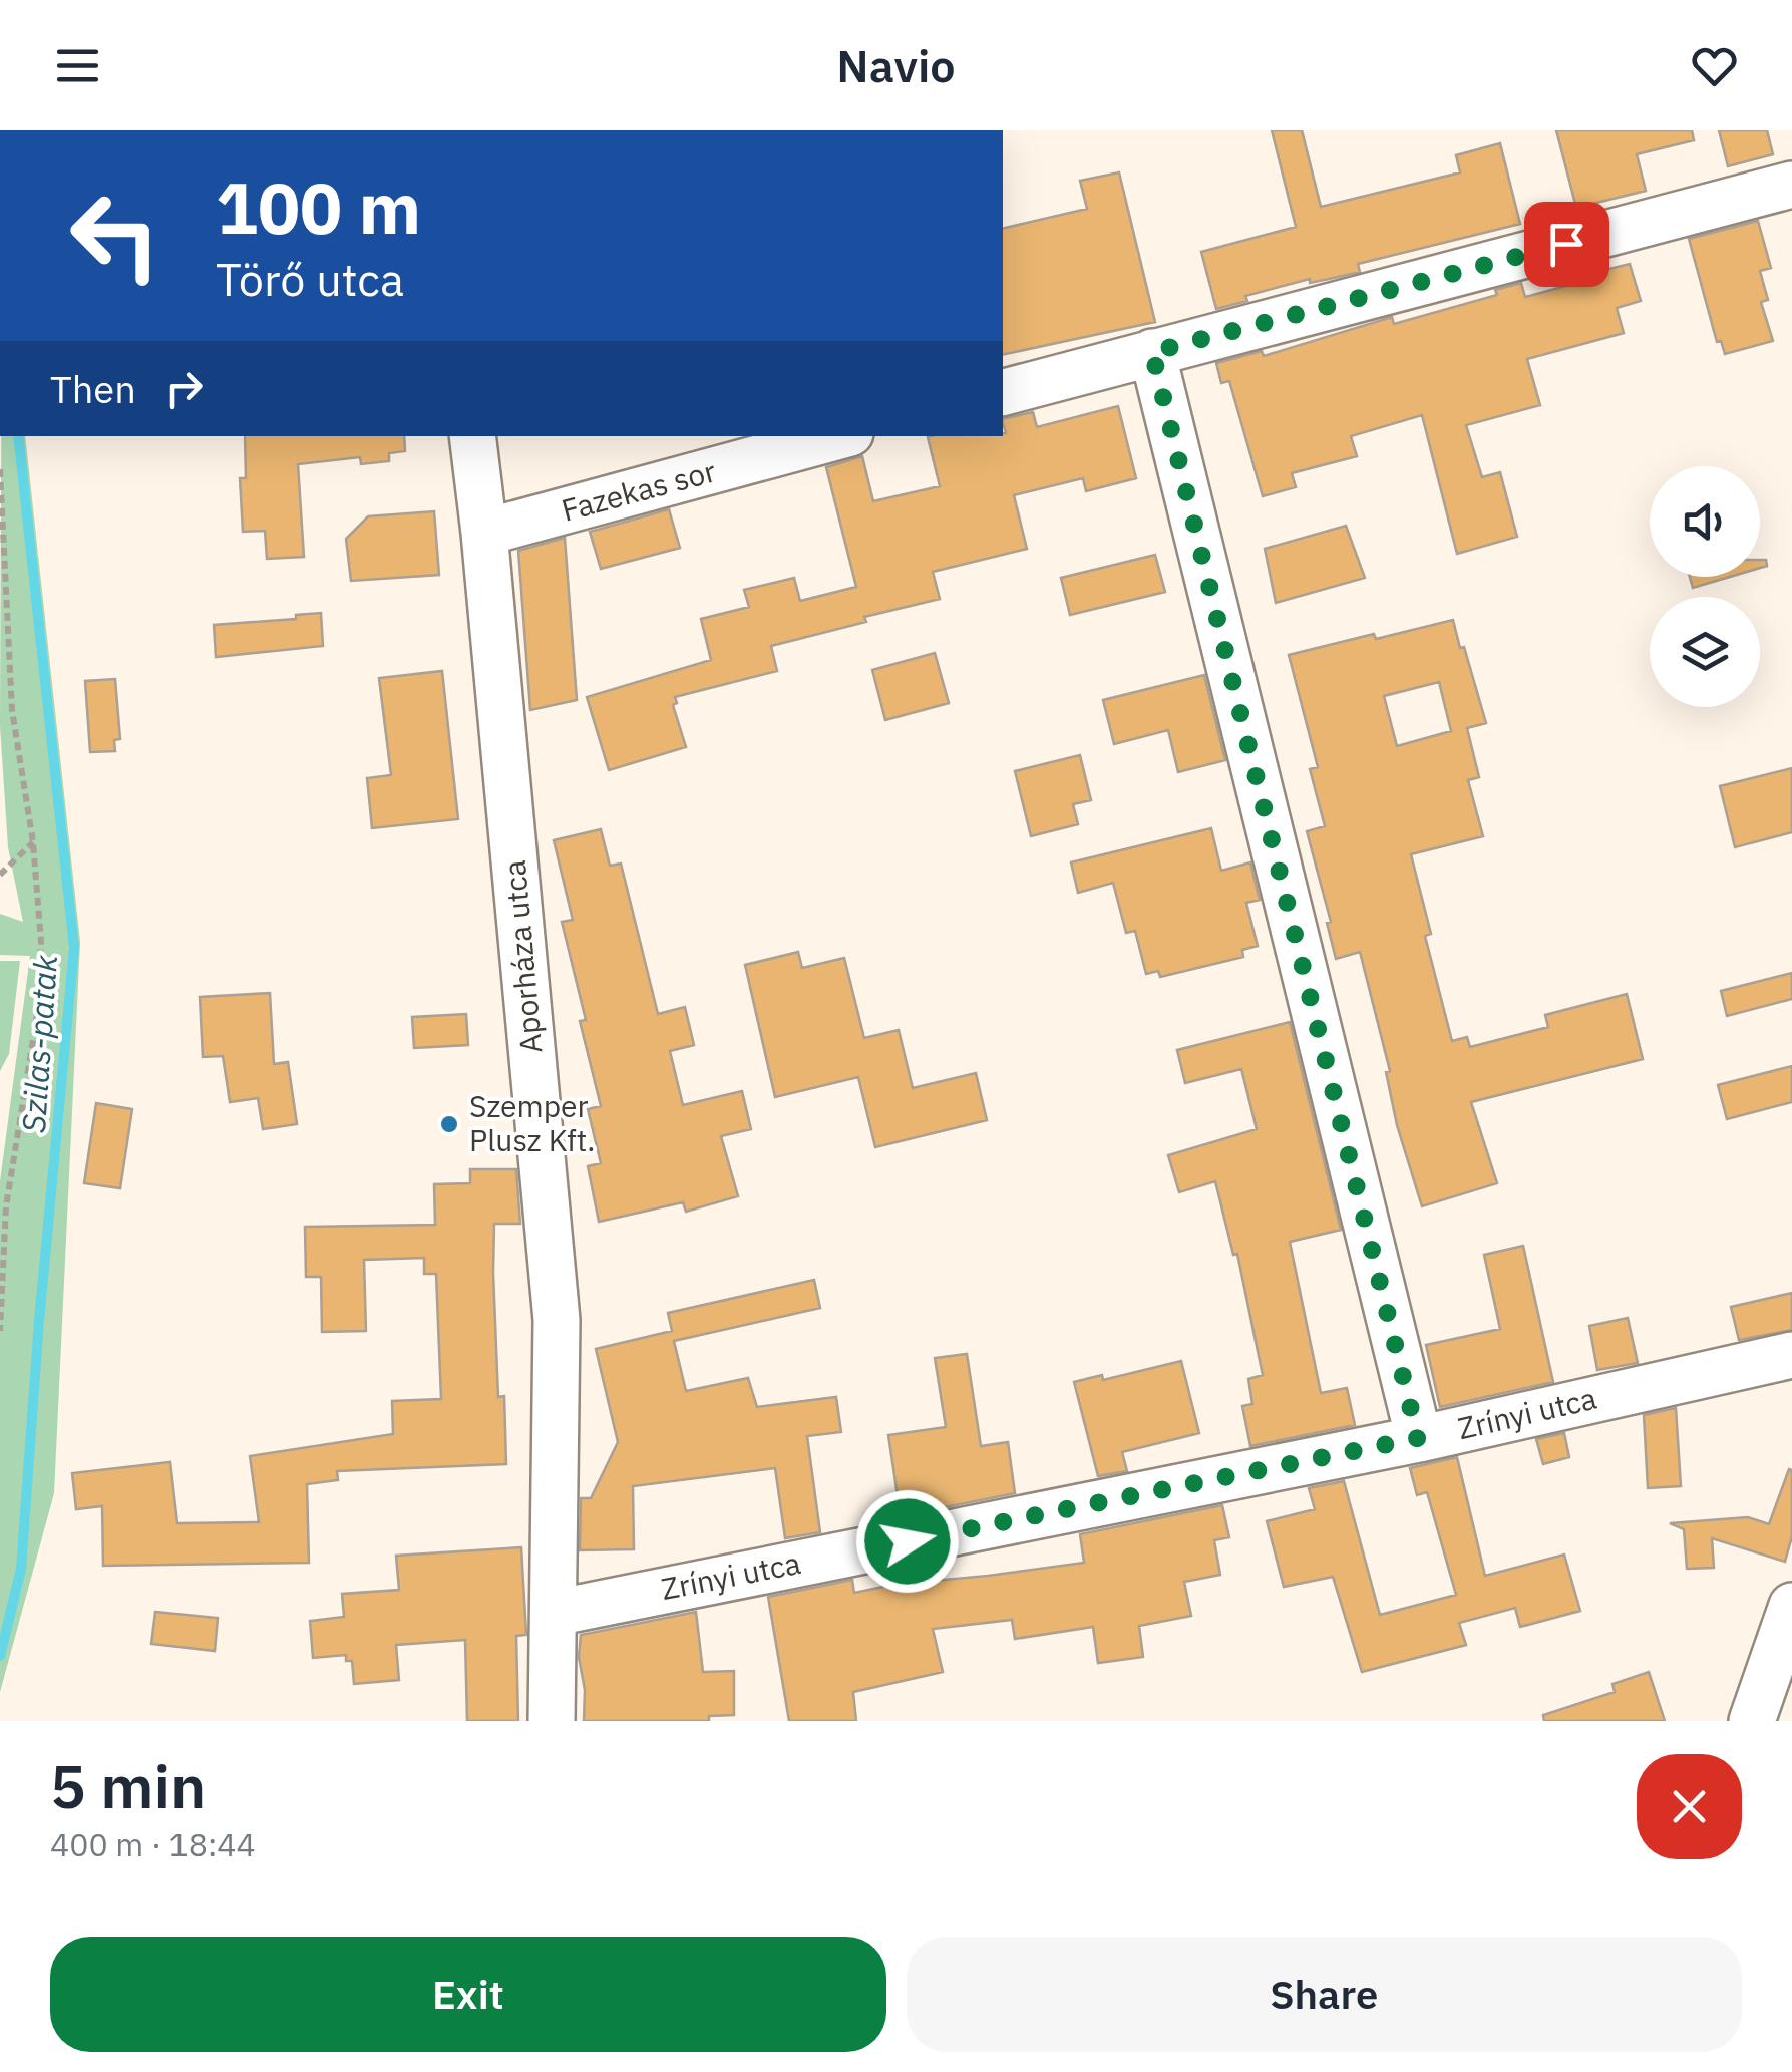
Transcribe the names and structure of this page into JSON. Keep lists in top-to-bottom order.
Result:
{
  "streets": {
    "street": ["Fazekas sor", "Aporháza utca", "Zrínyi utca"]
  },
  "crossings": [
    ["Fazekas sor", "Aporháza utca"],
    ["Aporháza utca", "Zrínyi utca"]
  ],
  "water": ["Szilas-patak"],
  "places": ["Szemper Plusz Kft."],
  "page": {
    "header": "Navio",
    "turn": ["100 m", "Törő utca"],
    "then": "Then",
    "heading": ["5 min", "400 m · 18:44"],
    "buttons": ["Exit", "Share"]
  }
}
